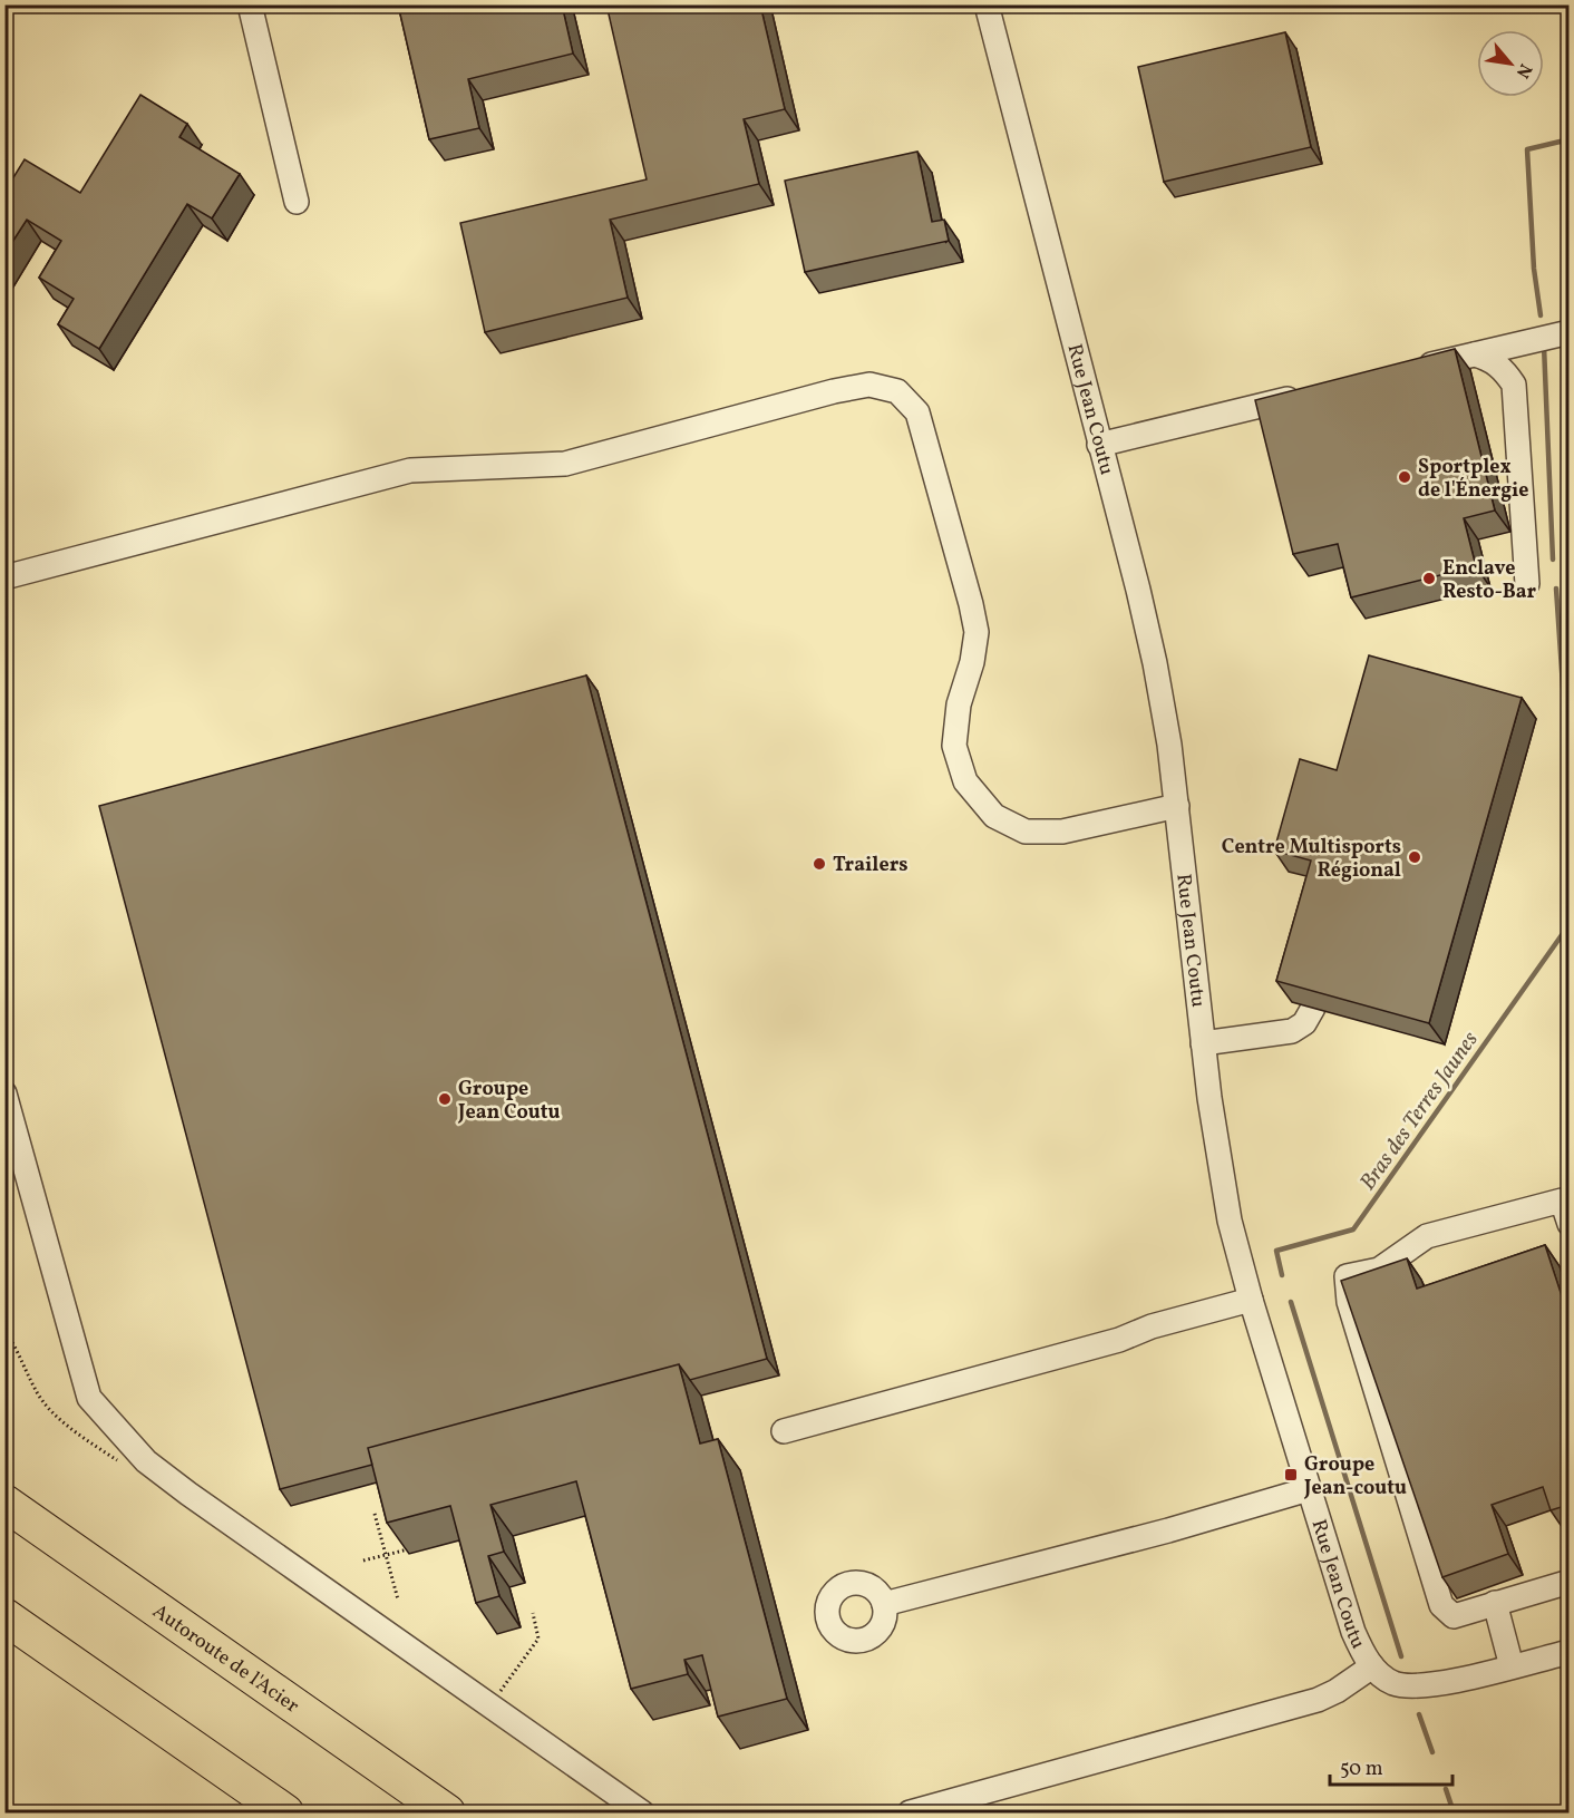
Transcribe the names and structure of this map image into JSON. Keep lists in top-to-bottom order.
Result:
{
  "streets": {
    "highway": ["Autoroute de l'Acier"],
    "street": ["Rue Jean Coutu"]
  },
  "water": ["Bras des Terres Jaunes"],
  "places": {
    "other": [
      "Sportplex de l'Énergie",
      "Enclave Resto-Bar",
      "Centre Multisports Régional",
      "Trailers",
      "Groupe Jean Coutu"
    ],
    "transit": ["Groupe Jean-coutu"]
  },
  "scale_bar": "50 m",
  "north": "bottom right"
}
